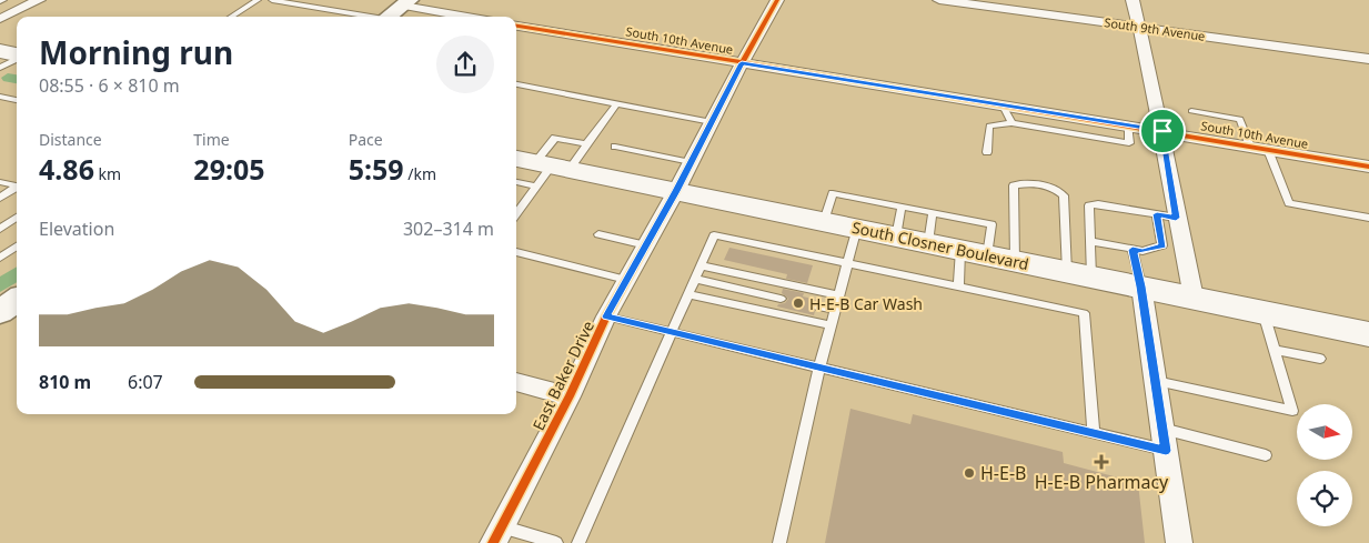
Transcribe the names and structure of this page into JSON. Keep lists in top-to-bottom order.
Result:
{
  "streets": {
    "main road": ["South Closner Boulevard"],
    "street": ["South 9th Avenue", "South 10th Avenue", "East Baker Drive"]
  },
  "crossings": [
    ["South 10th Avenue", "East Baker Drive"],
    ["South Closner Boulevard", "East Baker Drive"]
  ],
  "places": {
    "other": ["H-E-B Car Wash", "H-E-B"],
    "health": ["H-E-B Pharmacy"]
  },
  "north": "right",
  "page": {
    "heading": ["Morning run", "08:55 · 6 × 810 m"],
    "stats": [
      ["Distance", "4.86 km"],
      ["Time", "29:05"],
      ["Pace", "5:59 /km"]
    ],
    "chart": ["Elevation", "302–314 m"],
    "list": [
      {
        "name": "810 m",
        "note": "6:07"
      }
    ]
  }
}
